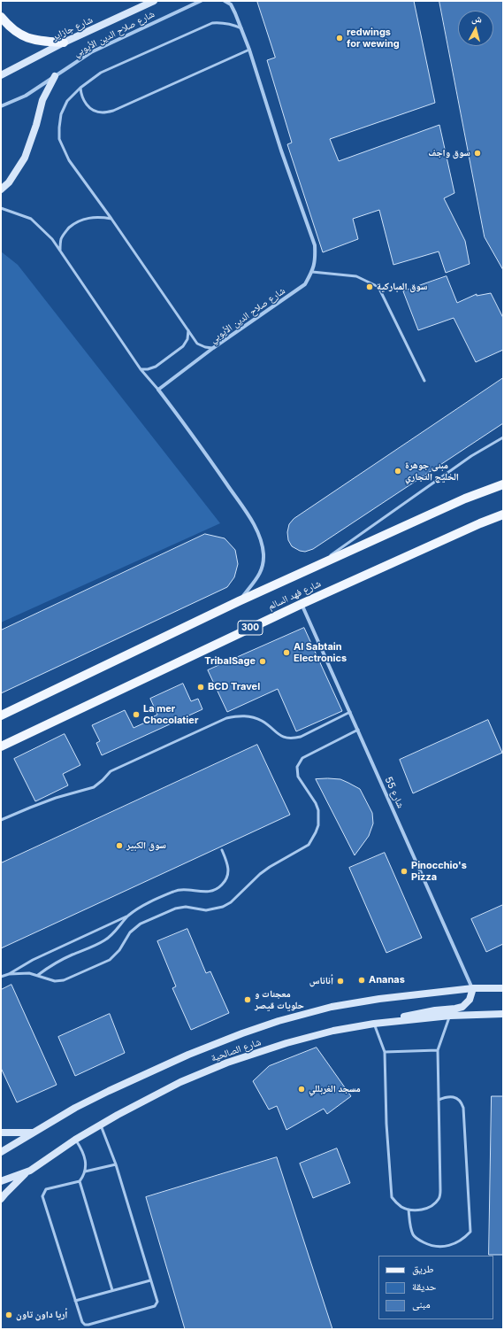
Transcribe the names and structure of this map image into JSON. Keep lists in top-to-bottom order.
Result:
{
  "streets": {
    "main road": ["شارع فهد السالم", "300"],
    "street": [
      "شارع جازاير",
      "شارع صلاح الدين الأيوبي",
      "شارع 55",
      "شارع الصالحية"
    ]
  },
  "crossings": [
    ["شارع فهد السالم", "شارع 55"],
    ["شارع 55", "شارع الصالحية"]
  ],
  "places": [
    "redwings for wewing",
    "سوق واجف",
    "سوق المباركية",
    "مبنى جوهرة الخليج التجاري",
    "Al Sabtain Electronics",
    "TribalSage",
    "BCD Travel",
    "La mer Chocolatier",
    "سوق الكبير",
    "Pinocchio's Pizza",
    "Ananas",
    "أناناس",
    "معجنات و حلويات قيصر",
    "مسجد الغربللي",
    "أريا داون تاون"
  ],
  "legend": ["طريق", "حديقة", "مبنى"],
  "north": "top"
}
